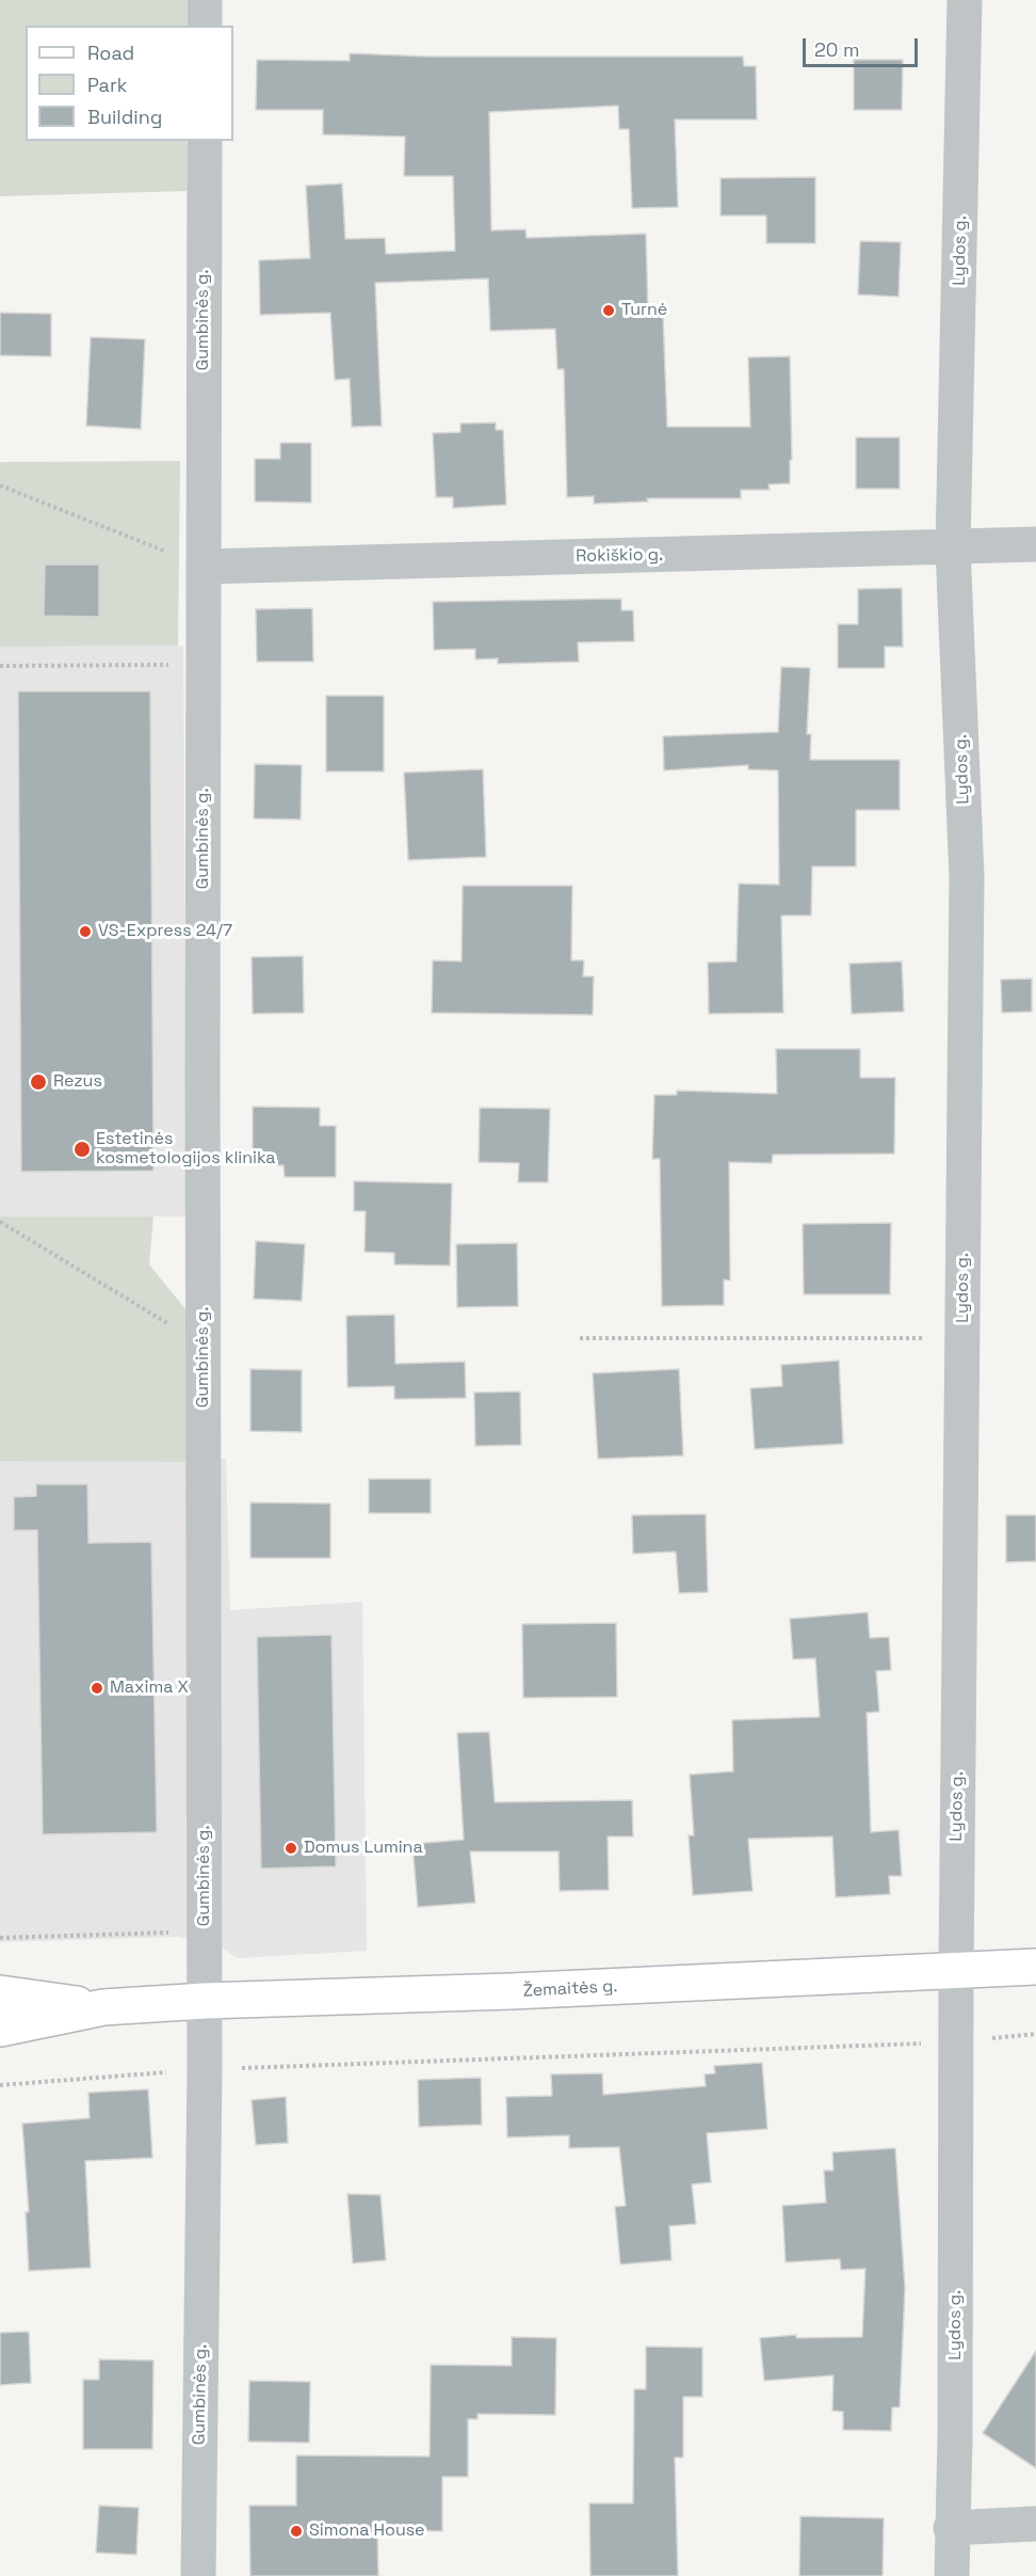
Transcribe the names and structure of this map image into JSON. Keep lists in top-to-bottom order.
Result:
{
  "streets": {
    "main road": ["Žemaitės g."],
    "street": ["Lydos g.", "Gumbinės g.", "Rokiškio g."]
  },
  "crossings": [
    ["Lydos g.", "Rokiškio g."],
    ["Lydos g.", "Žemaitės g."],
    ["Gumbinės g.", "Rokiškio g."],
    ["Gumbinės g.", "Žemaitės g."]
  ],
  "places": [
    "Turnė",
    "VS-Express 24/7",
    "Rezus",
    "Estetinės kosmetologijos klinika",
    "Maxima X",
    "Domus Lumina",
    "Simona House"
  ],
  "legend": ["Road", "Park", "Building"],
  "scale_bar": "20 m"
}
